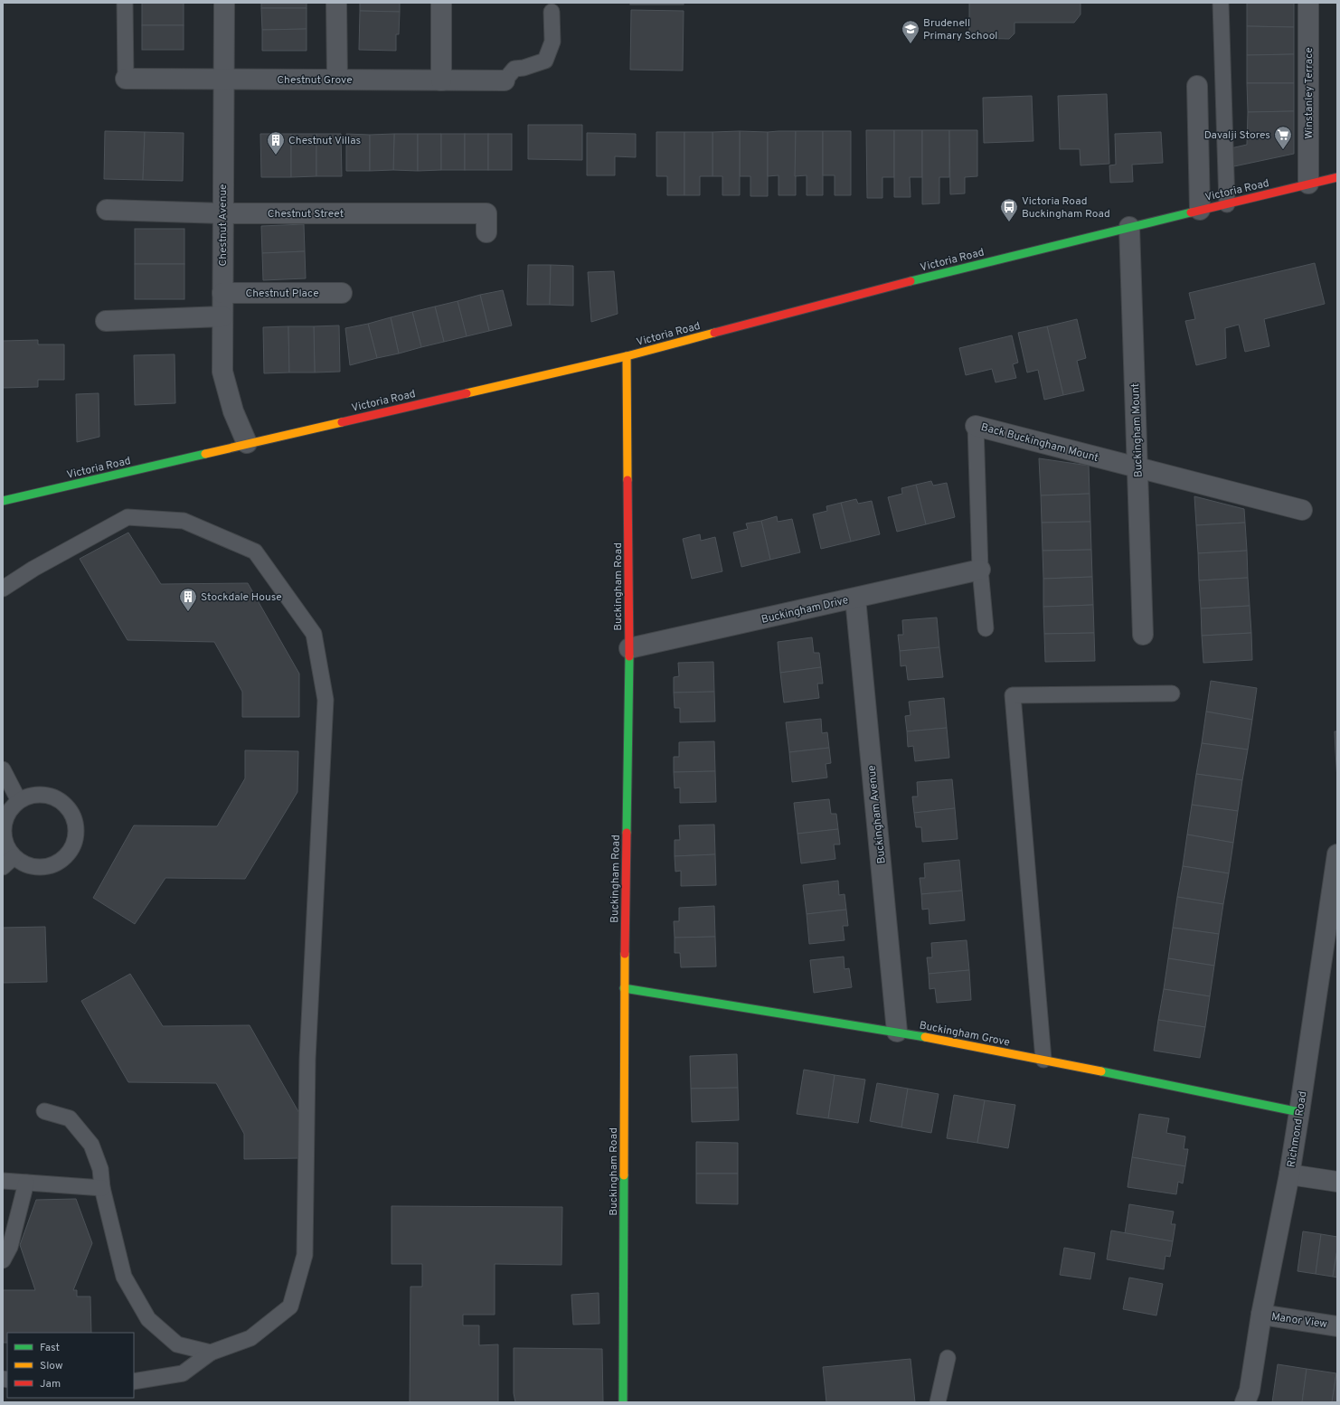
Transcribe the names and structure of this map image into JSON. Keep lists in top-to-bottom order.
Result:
{
  "streets": {
    "street": [
      "Chestnut Grove",
      "Winstanley Terrace",
      "Victoria Road",
      "Chestnut Street",
      "Chestnut Avenue",
      "Chestnut Place",
      "Buckingham Mount",
      "Back Buckingham Mount",
      "Buckingham Road",
      "Buckingham Drive",
      "Buckingham Avenue",
      "Buckingham Grove",
      "Richmond Road",
      "Manor View"
    ]
  },
  "crossings": [
    ["Chestnut Grove", "Chestnut Avenue"],
    ["Winstanley Terrace", "Victoria Road"],
    ["Victoria Road", "Chestnut Avenue"],
    ["Victoria Road", "Buckingham Mount"],
    ["Victoria Road", "Buckingham Road"],
    ["Chestnut Street", "Chestnut Avenue"],
    ["Chestnut Avenue", "Chestnut Place"],
    ["Buckingham Mount", "Back Buckingham Mount"],
    ["Back Buckingham Mount", "Buckingham Drive"],
    ["Buckingham Road", "Buckingham Drive"],
    ["Buckingham Road", "Buckingham Grove"],
    ["Buckingham Drive", "Buckingham Avenue"],
    ["Buckingham Avenue", "Buckingham Grove"],
    ["Buckingham Grove", "Richmond Road"],
    ["Richmond Road", "Manor View"]
  ],
  "places": {
    "school or university": ["Brudenell Primary School"],
    "supermarket": ["Davalji Stores"],
    "building": ["Chestnut Villas", "Stockdale House"],
    "bus stop": ["Victoria Road Buckingham Road"]
  },
  "legend": ["Fast", "Slow", "Jam"]
}
